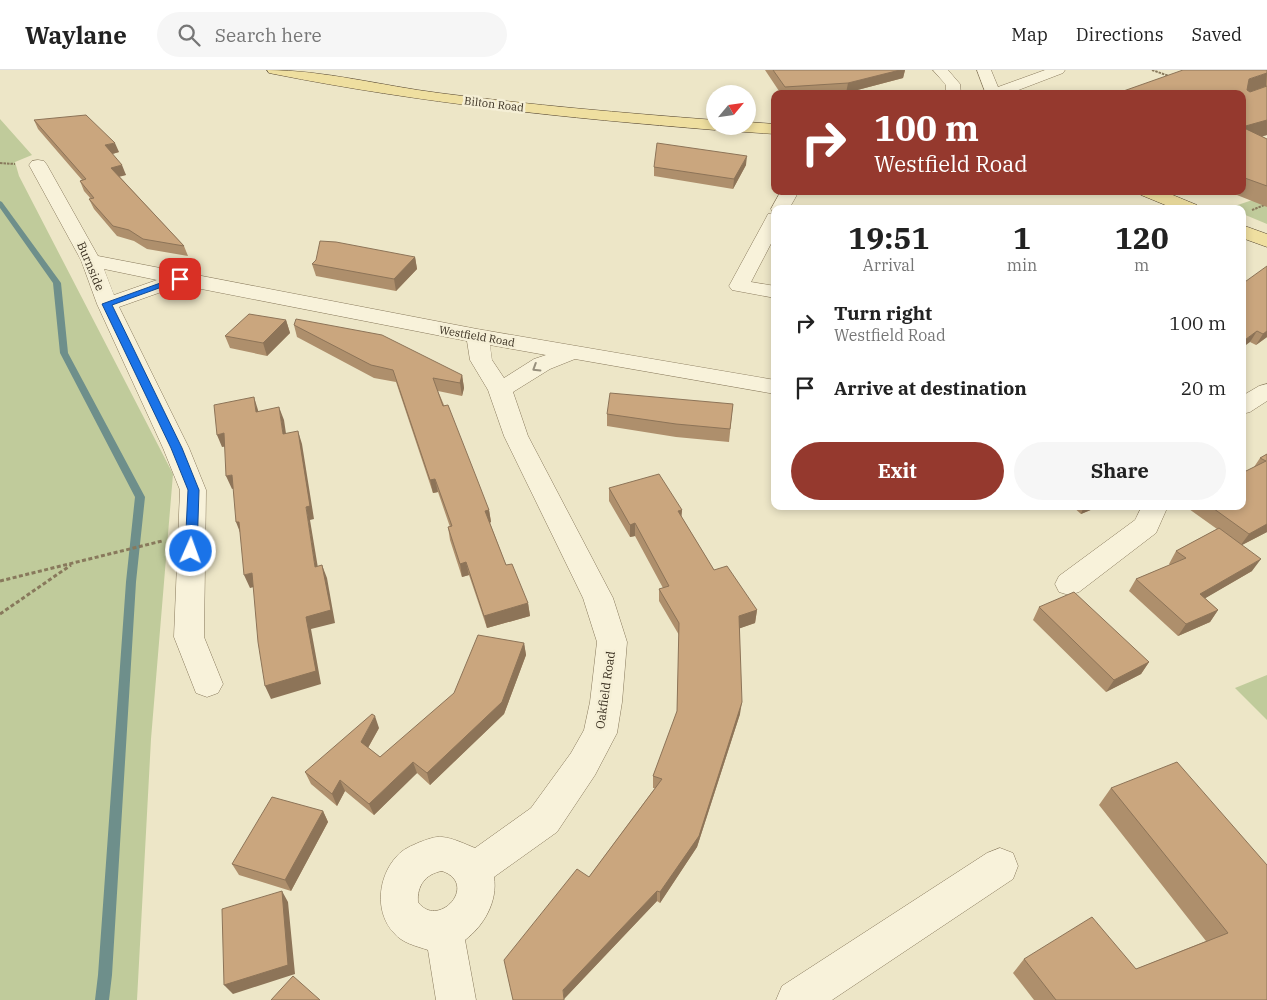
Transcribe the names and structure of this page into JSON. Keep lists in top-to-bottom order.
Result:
{
  "streets": {
    "main road": ["Bilton Road"],
    "street": ["Burnside", "Westfield Road", "Oakfield Road"]
  },
  "crossings": [
    ["Burnside", "Westfield Road"],
    ["Westfield Road", "Oakfield Road"]
  ],
  "north": "top right",
  "page": {
    "header": "Waylane",
    "search": "Search here",
    "nav": ["Map", "Directions", "Saved"],
    "turn": ["100 m", "Westfield Road"],
    "eta": [
      "19:51",
      "Arrival",
      "1",
      "min",
      "120",
      "m"
    ],
    "list": [
      {
        "name": "Turn right",
        "note": "Westfield Road",
        "value": "100 m"
      },
      {
        "name": "Arrive at destination",
        "value": "20 m"
      }
    ],
    "buttons": ["Exit", "Share"]
  }
}
